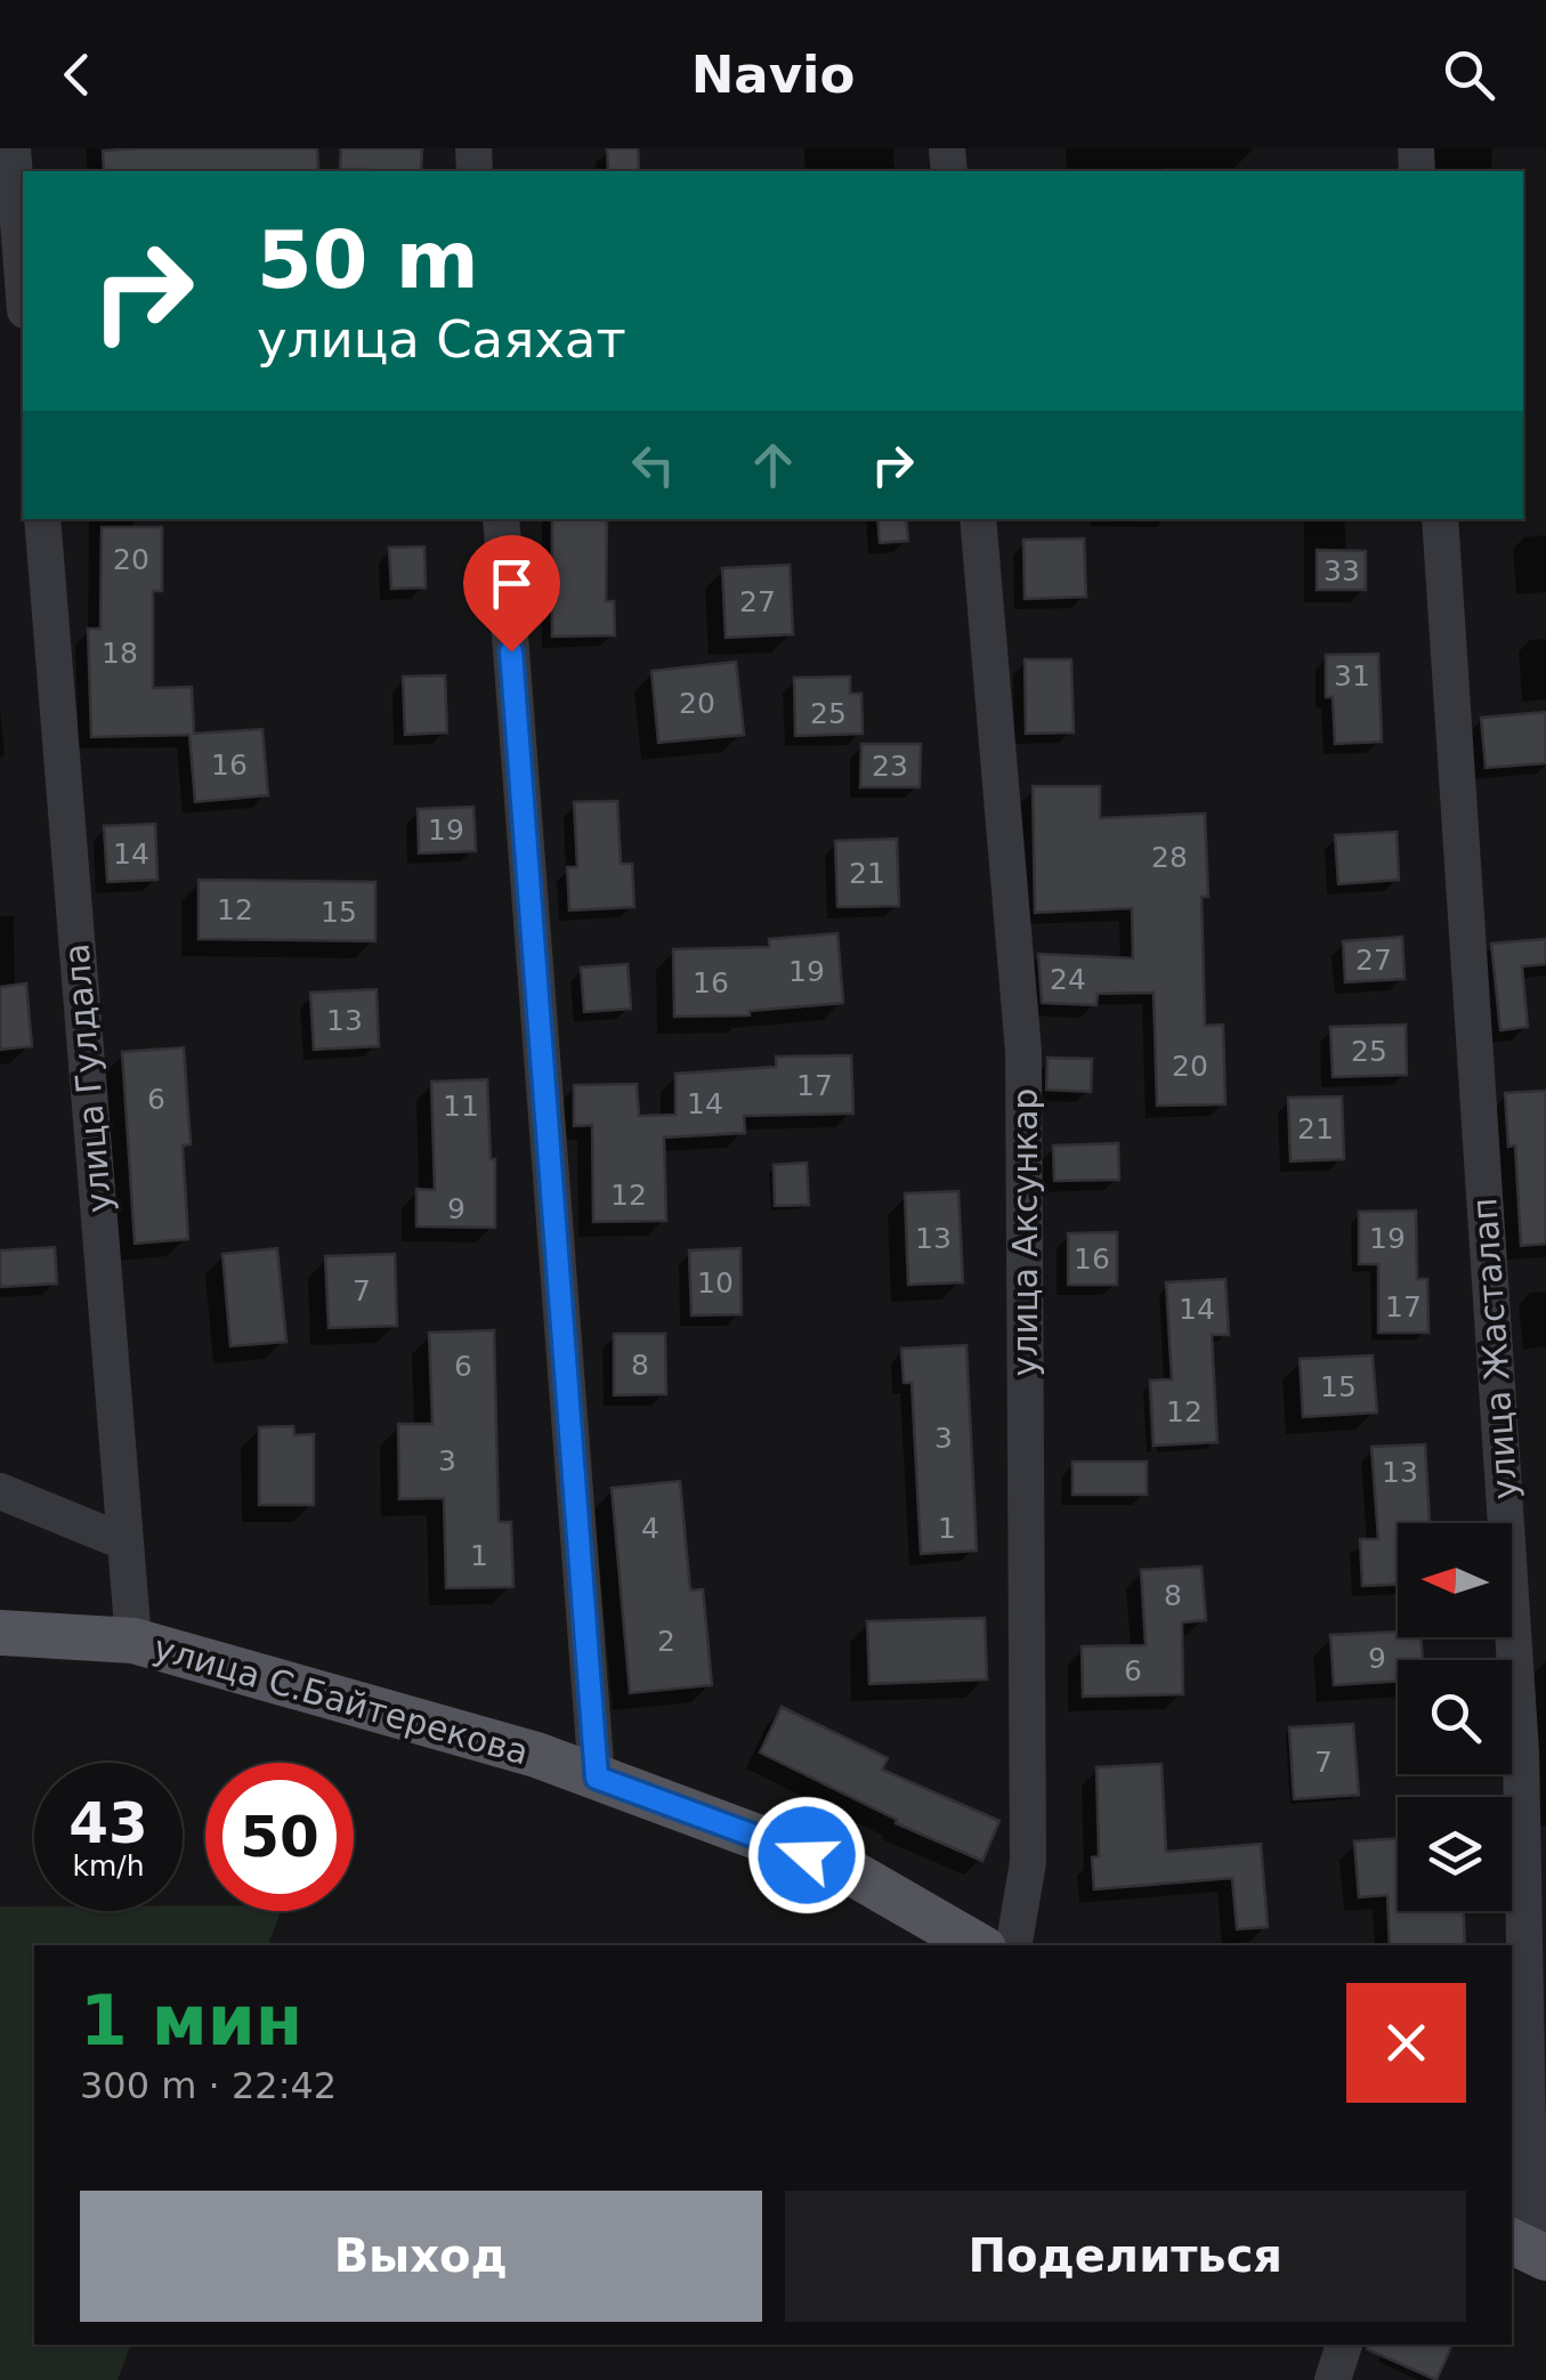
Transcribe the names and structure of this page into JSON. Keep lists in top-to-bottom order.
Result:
{
  "streets": {
    "main road": ["улица С.Байтерекова"],
    "street": ["улица Гулдала", "улица Аксункар", "улица Жасталап"]
  },
  "crossings": [
    ["улица Гулдала", "улица С.Байтерекова"]
  ],
  "house_numbers": [
    "20",
    "33",
    "27",
    "18",
    "31",
    "20",
    "25",
    "16",
    "23",
    "19",
    "14",
    "28",
    "21",
    "12",
    "15",
    "27",
    "19",
    "24",
    "16",
    "13",
    "25",
    "20",
    "17",
    "6",
    "14",
    "11",
    "21",
    "12",
    "9",
    "13",
    "19",
    "16",
    "10",
    "7",
    "17",
    "14",
    "8",
    "6",
    "15",
    "12",
    "3",
    "3",
    "13",
    "4",
    "1",
    "1",
    "8",
    "2",
    "9",
    "6",
    "7"
  ],
  "north": "left",
  "page": {
    "header": "Navio",
    "turn": ["50 m", "улица Саяхат"],
    "speed": "43 km/h",
    "limit": "50",
    "heading": ["1 мин", "300 m · 22:42"],
    "buttons": ["Выход", "Поделиться"]
  }
}
